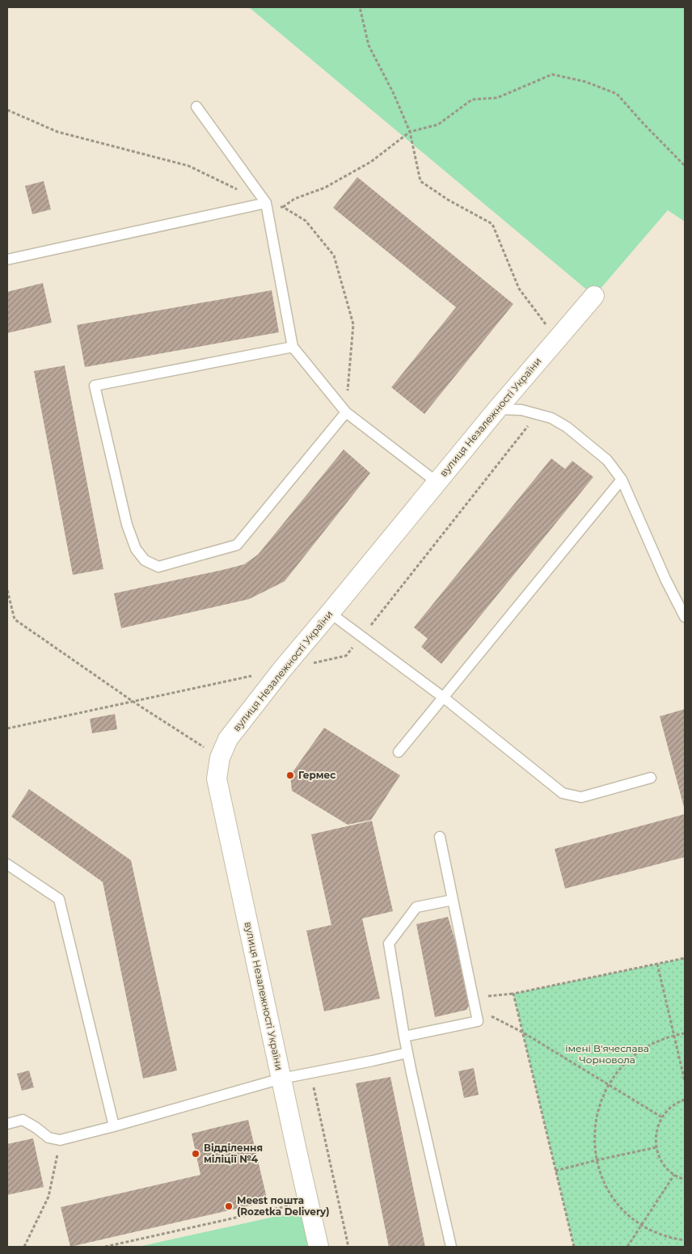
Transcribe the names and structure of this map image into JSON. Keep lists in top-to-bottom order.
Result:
{
  "streets": {
    "street": ["вулиця Незалежності України"]
  },
  "parks": ["імені В'ячеслава Чорновола"],
  "places": ["Гермес", "Відділення міліції №4", "Meest пошта (Rozetka Delivery)"]
}
